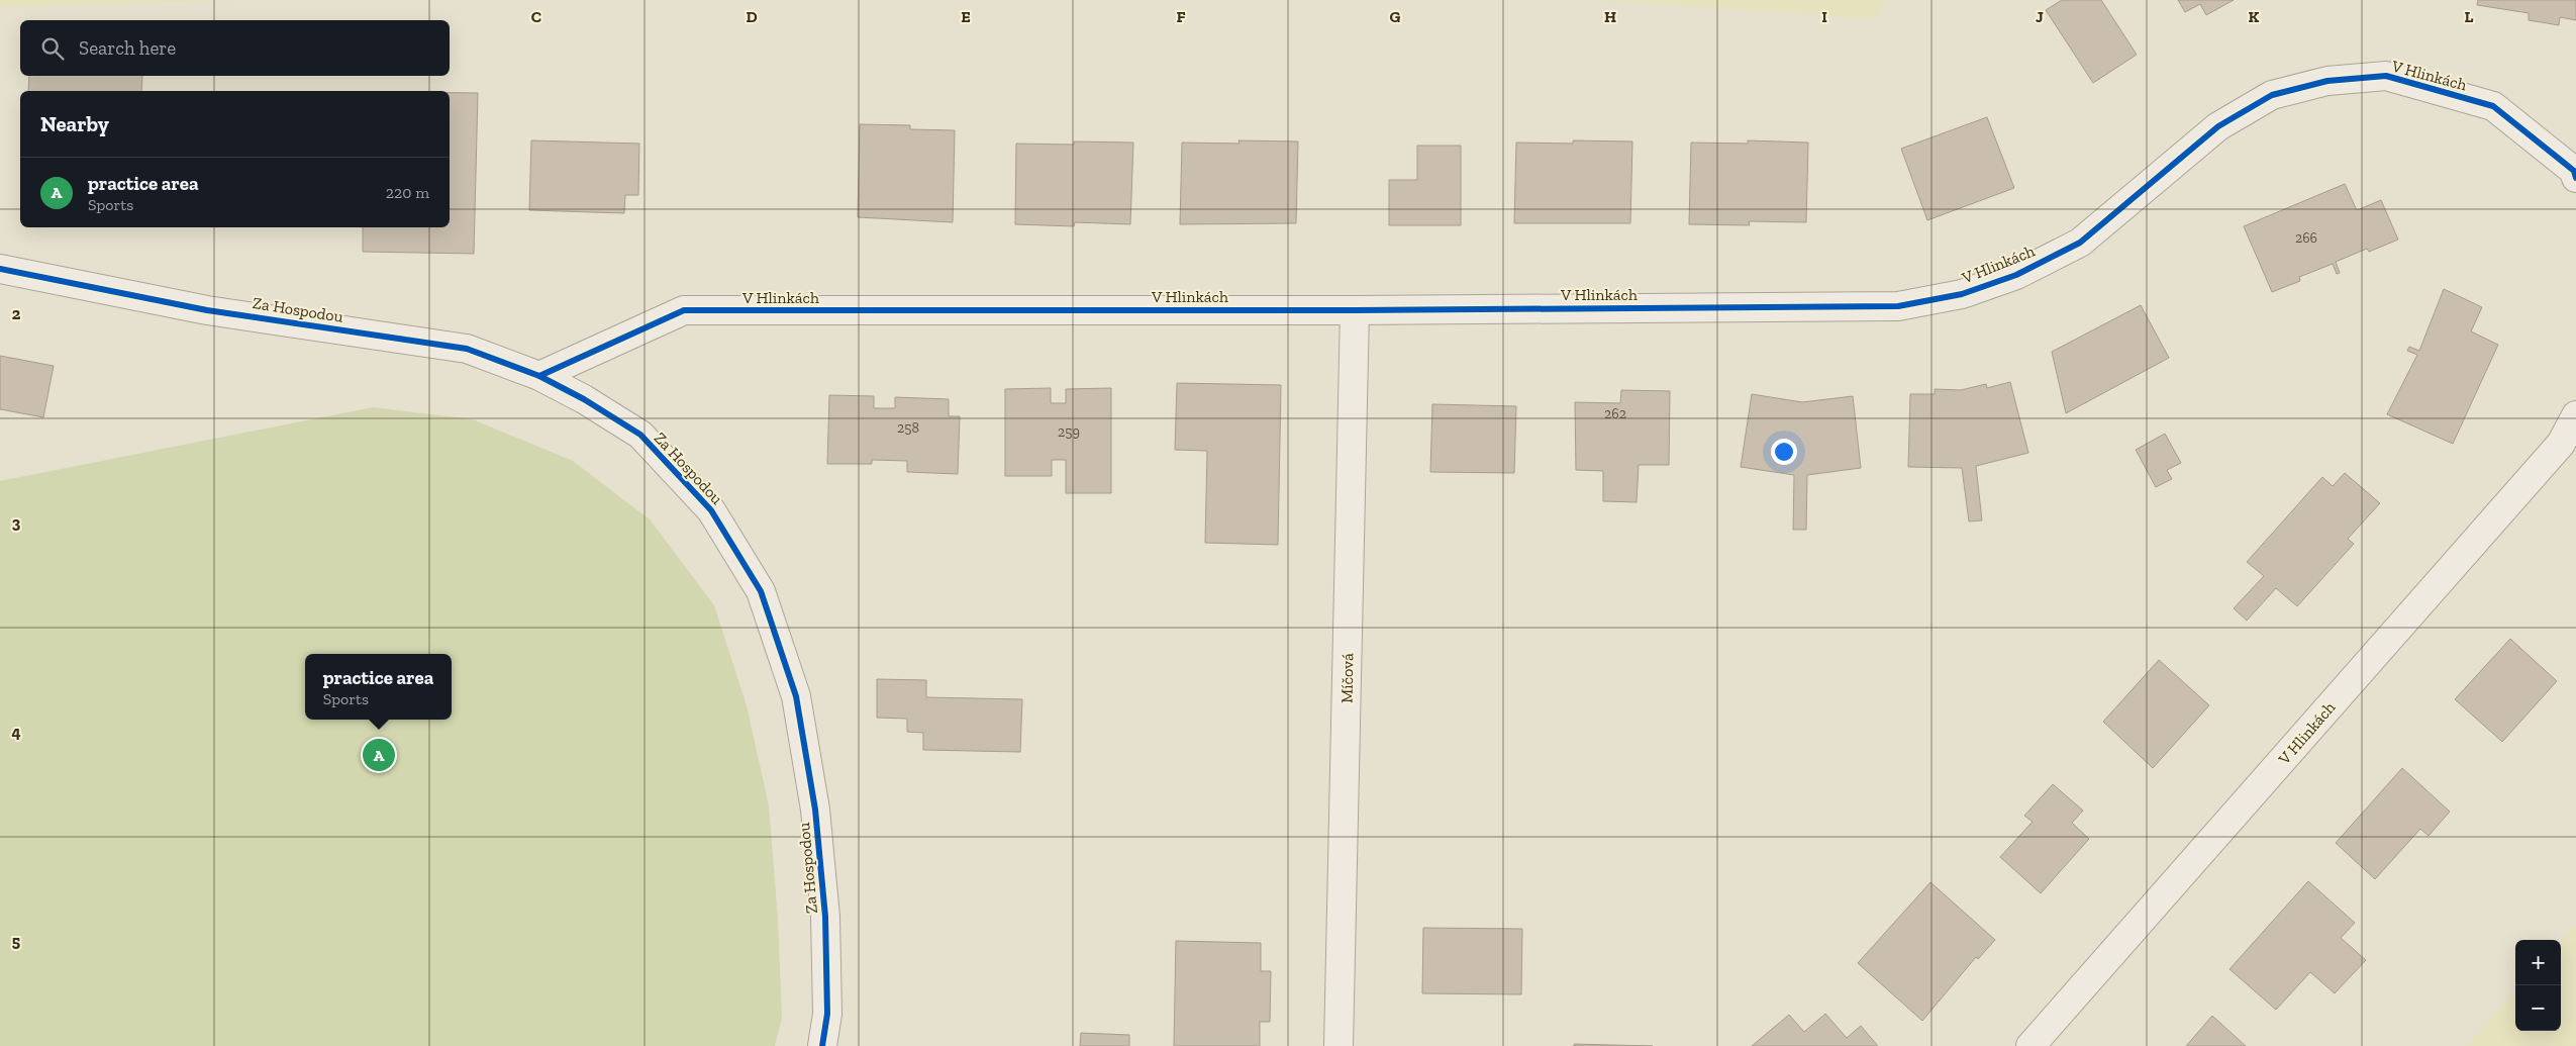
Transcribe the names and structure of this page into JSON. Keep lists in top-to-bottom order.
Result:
{
  "streets": {
    "street": ["V Hlinkách", "Za Hospodou", "Míčová"]
  },
  "crossings": [
    ["V Hlinkách", "Za Hospodou"],
    ["V Hlinkách", "Míčová"]
  ],
  "house_numbers": [
    "266",
    "262",
    "258",
    "259"
  ],
  "page": {
    "search": "Search here",
    "heading": "Nearby",
    "list": [
      {
        "mark": "A",
        "name": "practice area",
        "note": "Sports",
        "value": "220 m"
      }
    ],
    "popup": ["practice area", "Sports"],
    "pins": "A",
    "map_buttons": ["+", "−"]
  },
  "grid": {
    "columns": [
      "C",
      "D",
      "E",
      "F",
      "G",
      "H",
      "I",
      "J",
      "K",
      "L"
    ],
    "rows": [
      "2",
      "3",
      "4",
      "5"
    ]
  }
}
